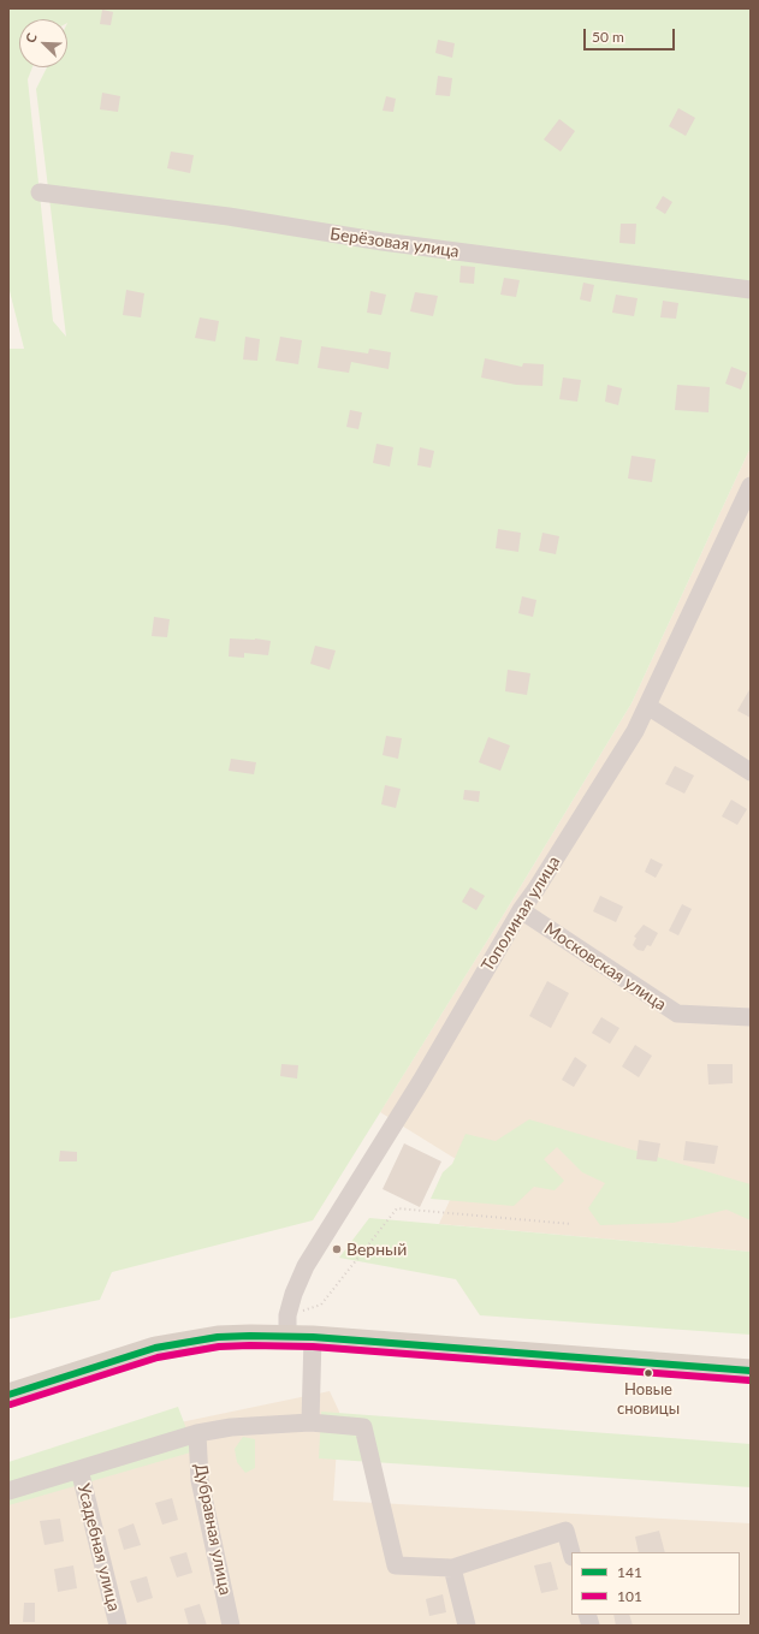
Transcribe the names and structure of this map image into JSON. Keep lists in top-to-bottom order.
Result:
{
  "streets": {
    "street": [
      "Берёзовая улица",
      "Тополиная улица",
      "Московская улица",
      "Дубравная улица",
      "Усадебная улица"
    ]
  },
  "crossings": [
    ["Тополиная улица", "Московская улица"]
  ],
  "places": ["Верный", "Новые сновицы"],
  "lines": ["transit line 141", "transit line 101"],
  "legend": ["141", "101"],
  "scale_bar": "50 m",
  "north": "top left"
}
